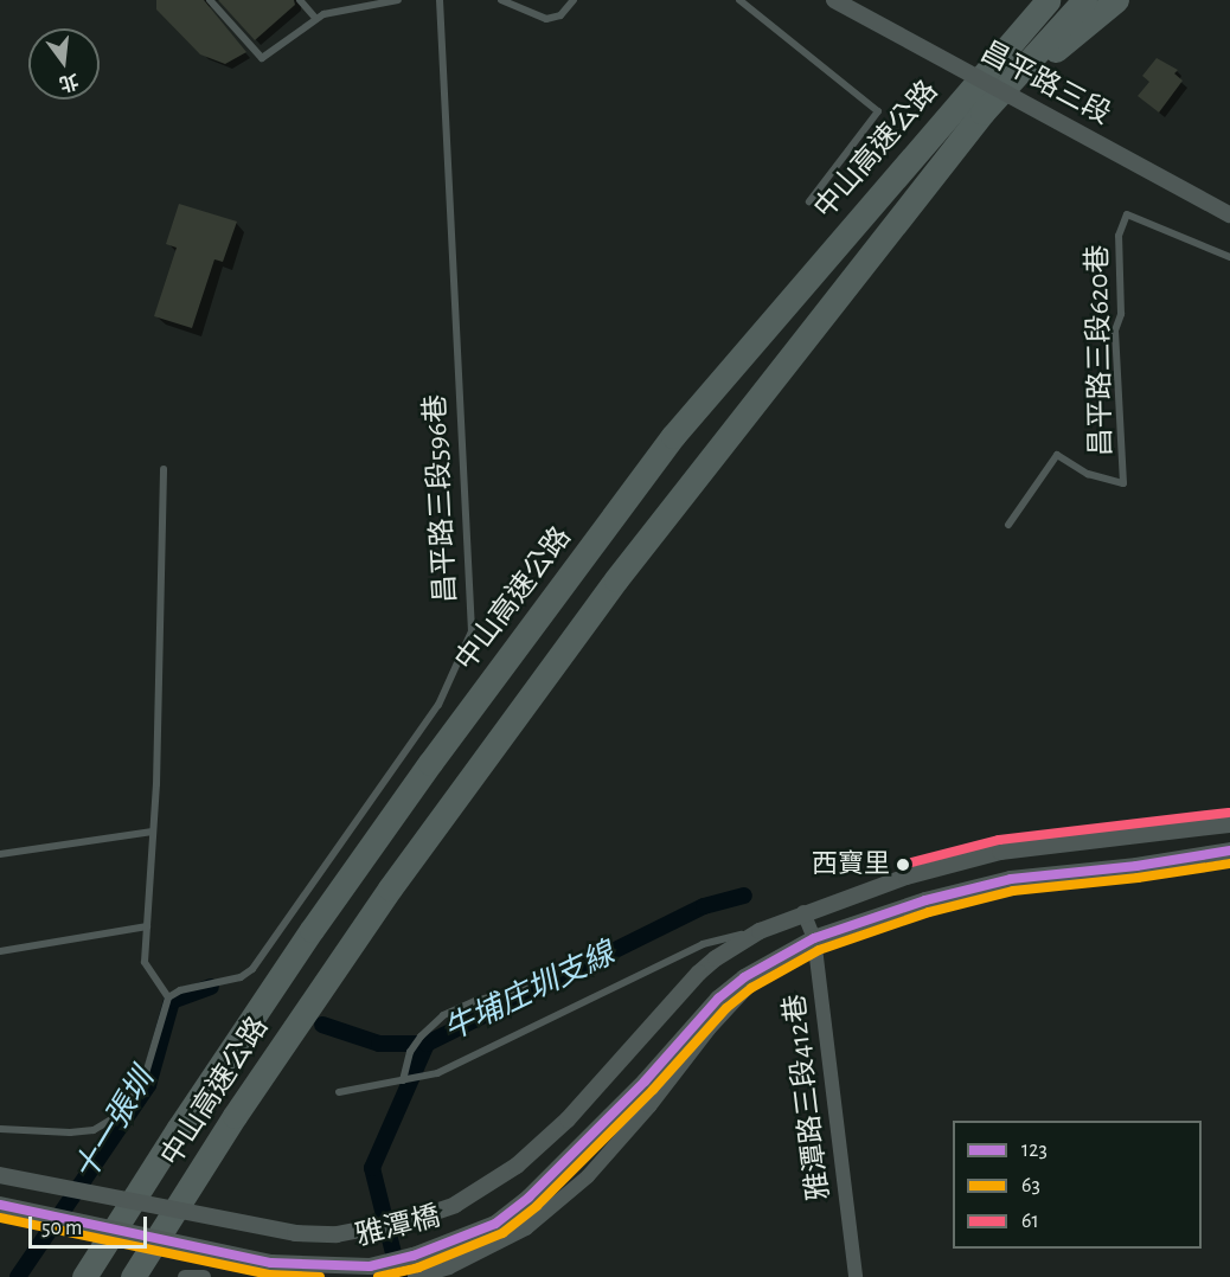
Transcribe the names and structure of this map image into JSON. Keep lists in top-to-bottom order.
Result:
{
  "streets": {
    "highway": ["中山高速公路"],
    "street": ["昌平路三段", "雅潭路三段412巷", "雅潭橋"],
    "lane": ["昌平路三段620巷", "昌平路三段596巷"]
  },
  "crossings": [
    ["雅潭路三段412巷", "雅潭橋"]
  ],
  "water": ["牛埔庄圳支線", "十一張圳"],
  "places": ["西寶里"],
  "lines": ["transit line 61", "transit line 123", "transit line 63"],
  "legend": ["123", "63", "61"],
  "scale_bar": "50 m",
  "north": "bottom"
}
